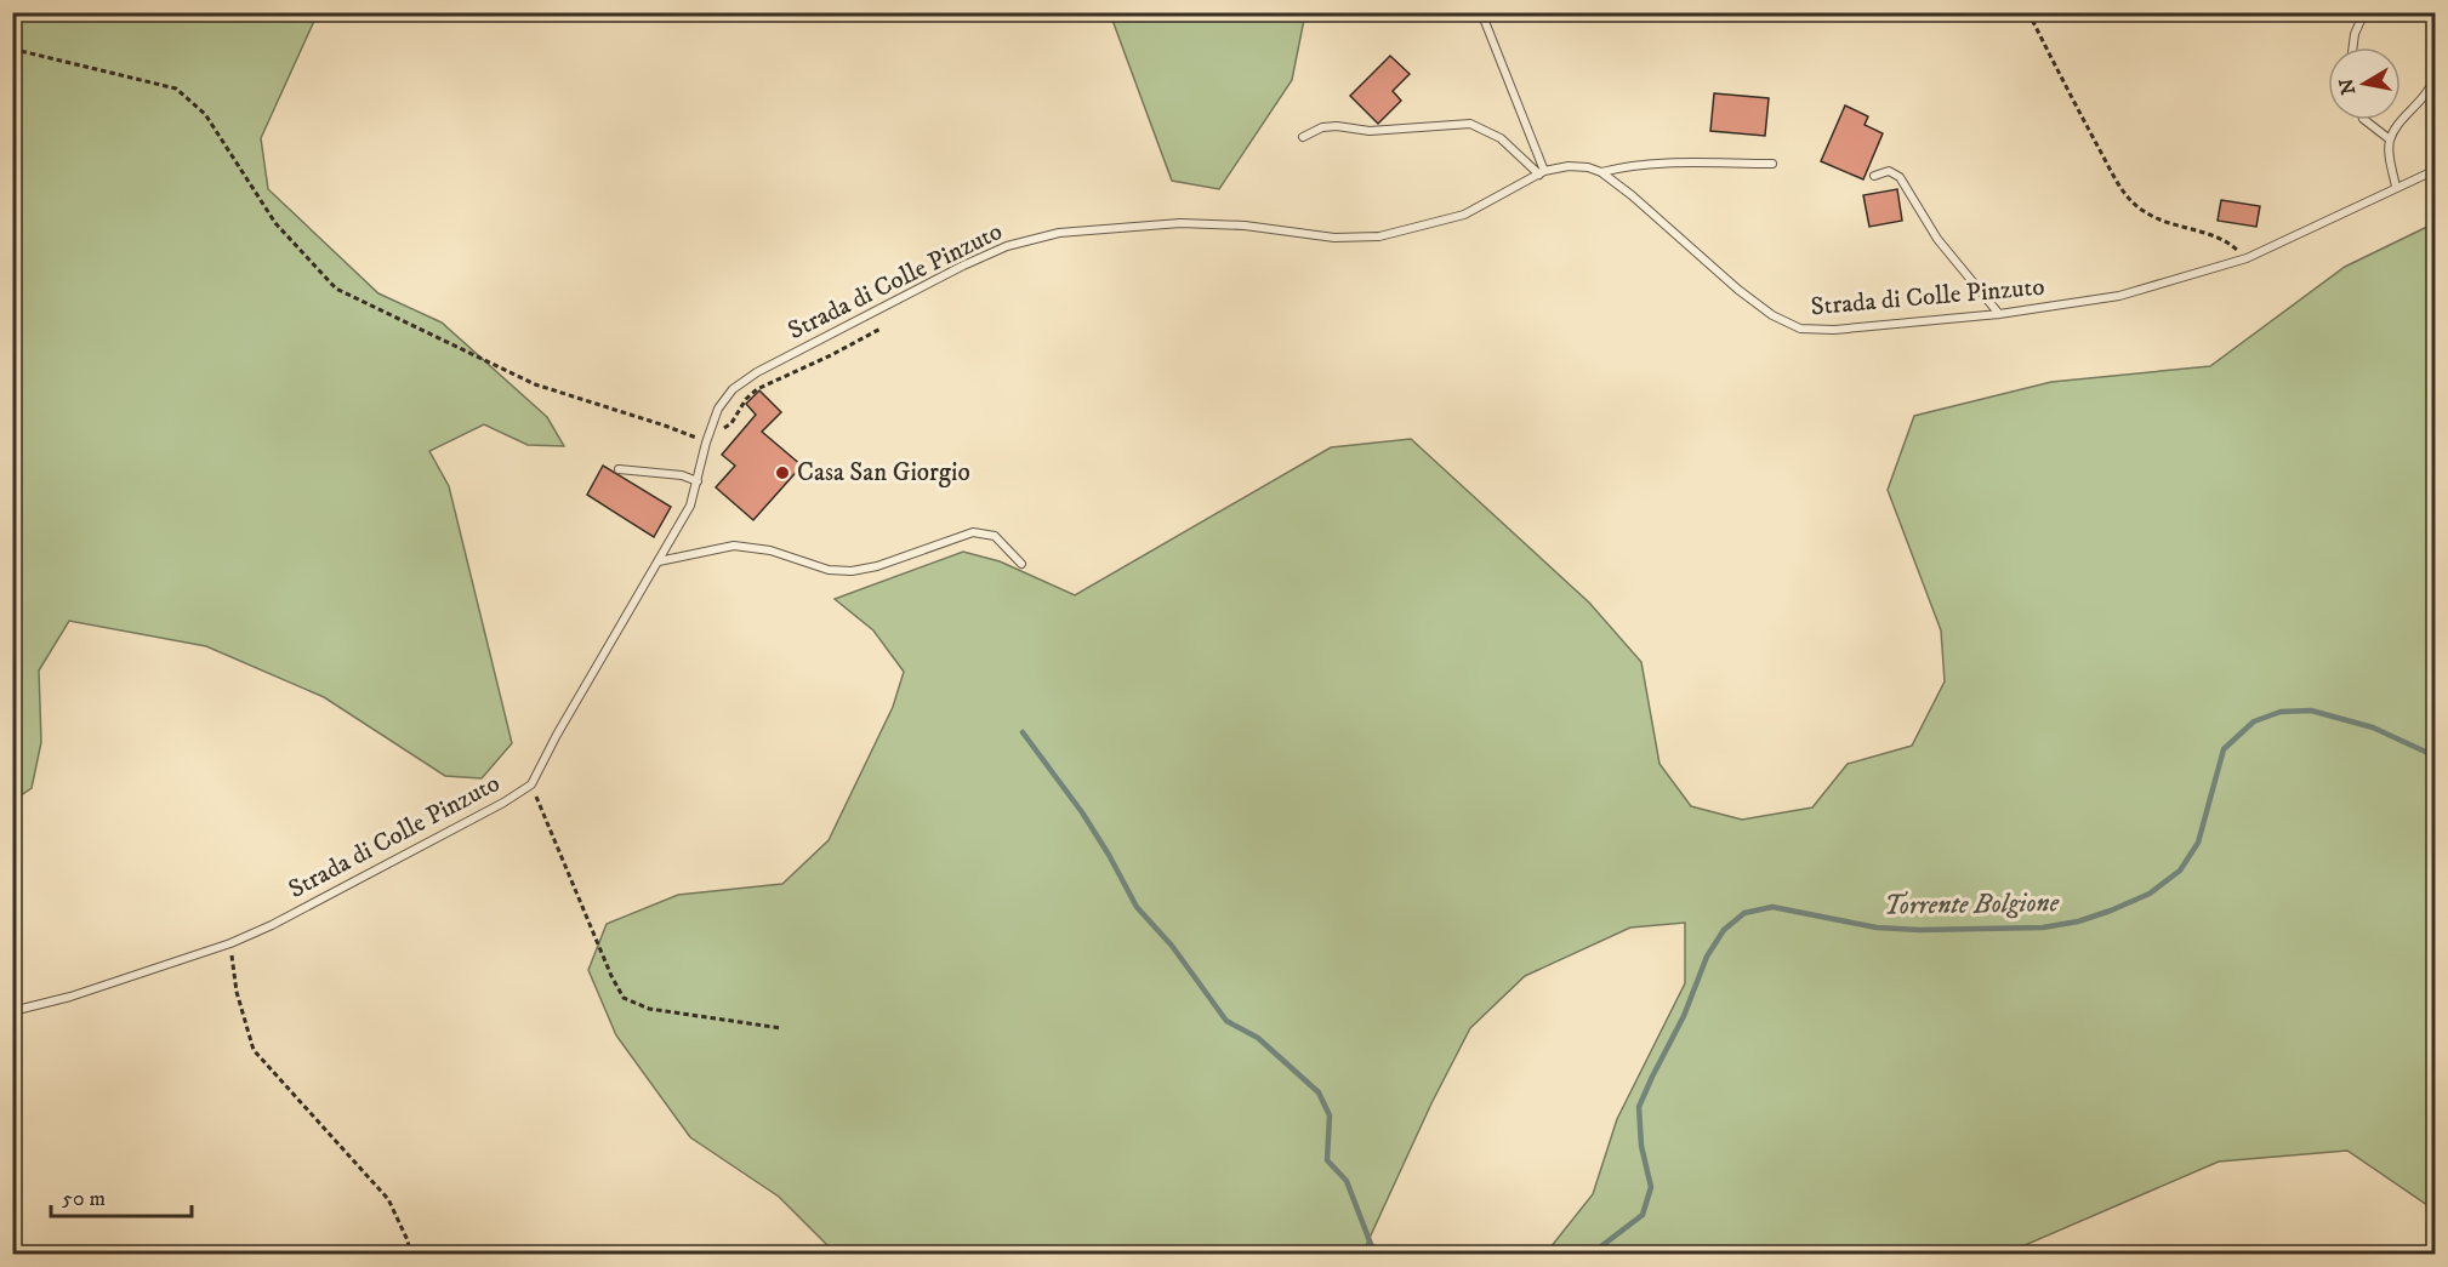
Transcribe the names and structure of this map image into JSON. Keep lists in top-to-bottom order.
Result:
{
  "streets": {
    "lane": ["Strada di Colle Pinzuto"]
  },
  "water": ["Torrente Bolgione"],
  "places": ["Casa San Giorgio"],
  "scale_bar": "50 m",
  "north": "left"
}
